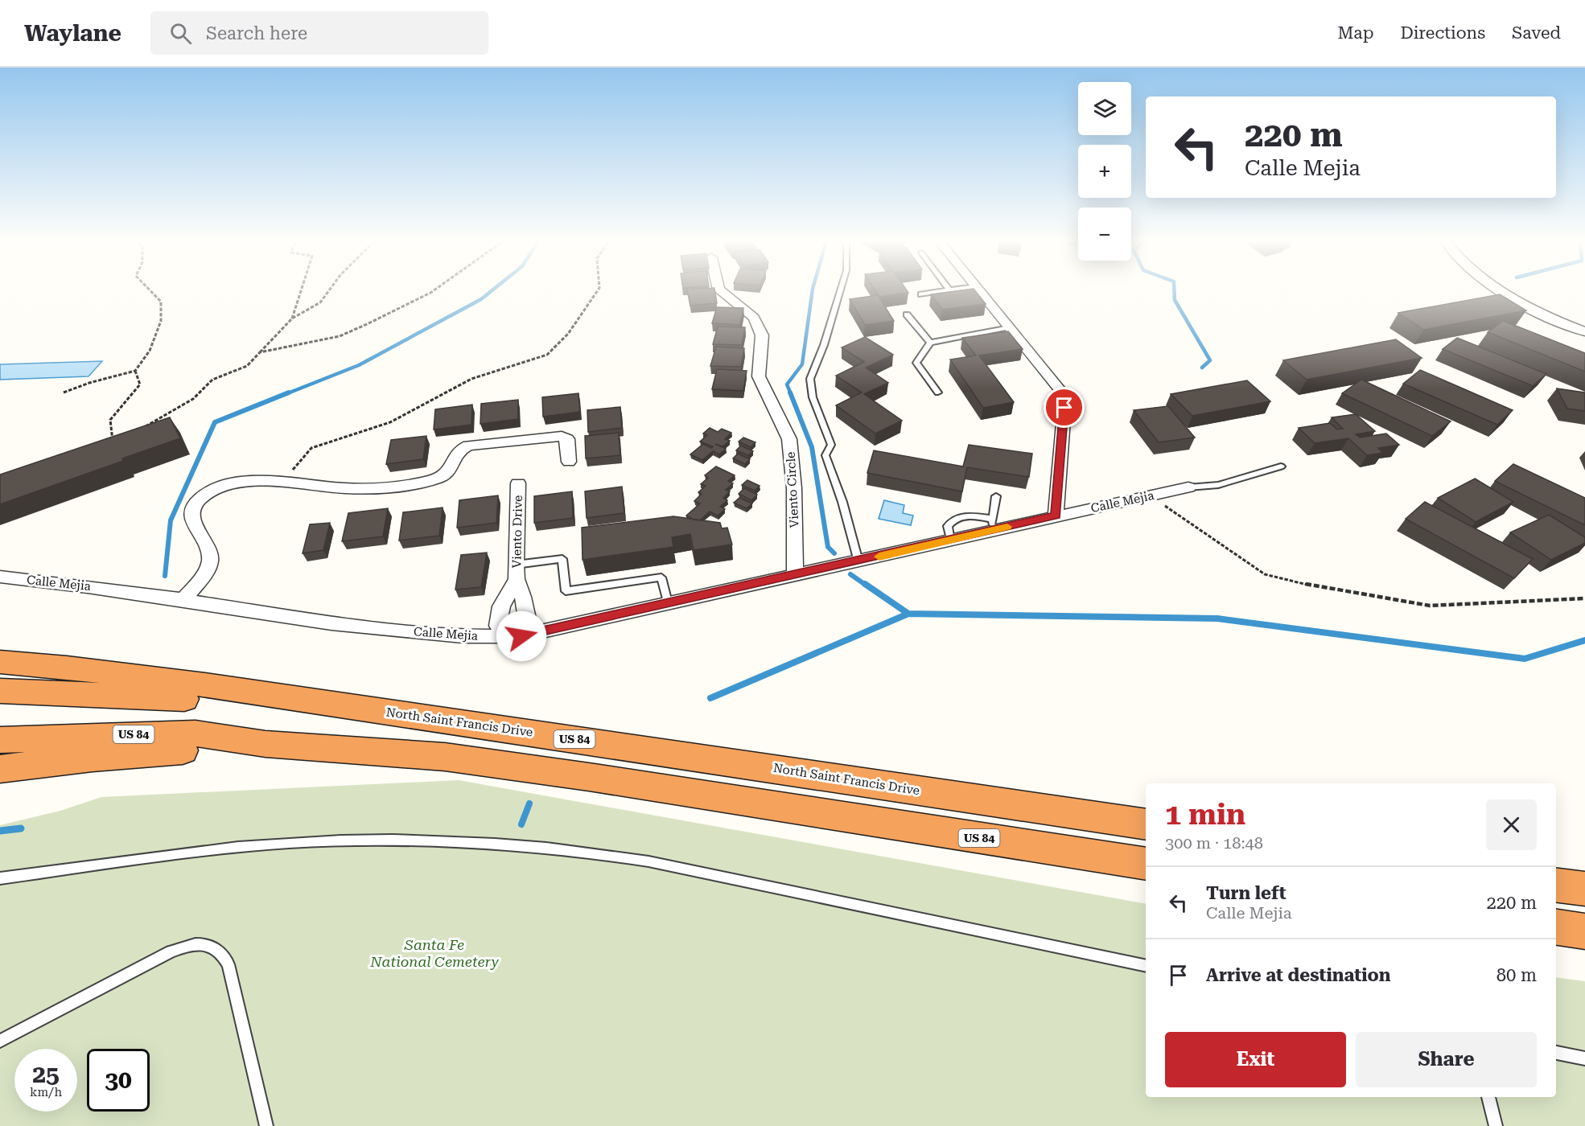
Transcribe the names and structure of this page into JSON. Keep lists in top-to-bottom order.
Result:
{
  "streets": {
    "highway": ["North Saint Francis Drive", "US 84"],
    "street": ["Viento Circle", "Calle Mejia", "Viento Drive"]
  },
  "crossings": [
    ["Viento Circle", "Calle Mejia"],
    ["Calle Mejia", "Viento Drive"]
  ],
  "parks": ["Santa Fe National Cemetery"],
  "page": {
    "header": "Waylane",
    "search": "Search here",
    "nav": ["Map", "Directions", "Saved"],
    "map_buttons": ["+", "−"],
    "turn": ["220 m", "Calle Mejia"],
    "heading": ["1 min", "300 m · 18:48"],
    "list": [
      {
        "name": "Turn left",
        "note": "Calle Mejia",
        "value": "220 m"
      },
      {
        "name": "Arrive at destination",
        "value": "80 m"
      }
    ],
    "buttons": ["Exit", "Share"],
    "speed": "25 km/h",
    "limit": "30"
  }
}
